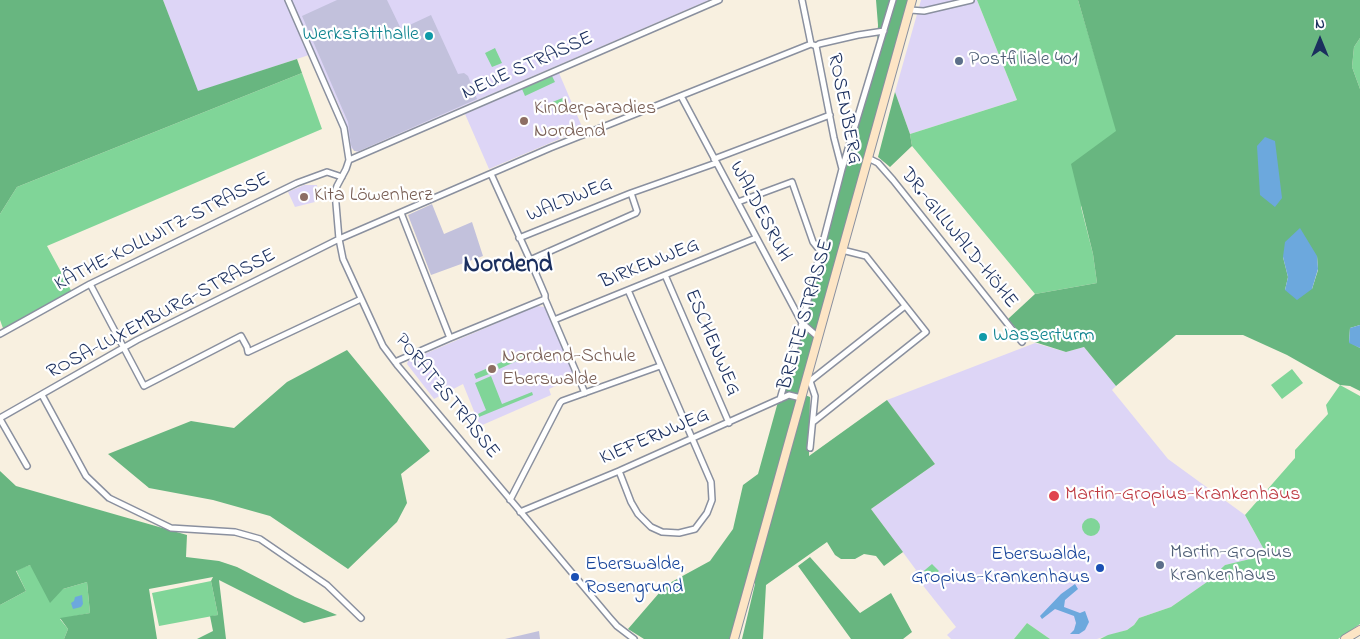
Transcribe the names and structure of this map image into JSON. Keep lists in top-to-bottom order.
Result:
{
  "streets": {
    "main road": ["BREITE STRASSE"],
    "street": [
      "NEUE STRASSE",
      "ROSENBERG",
      "WALDWEG",
      "WALDESRUH",
      "KÄTHE-KOLLWITZ-STRASSE",
      "DR.-GILLWALD-HÖHE",
      "BIRKENWEG",
      "ROSA-LUXEMBURG-STRASSE",
      "ESCHENWEG",
      "PORATZSTRASSE",
      "KIEFERNWEG"
    ]
  },
  "crossings": [
    ["NEUE STRASSE", "PORATZSTRASSE"],
    ["ROSENBERG", "WALDWEG"],
    ["ROSENBERG", "WALDESRUH"],
    ["ROSENBERG", "ROSA-LUXEMBURG-STRASSE"],
    ["ROSENBERG", "KIEFERNWEG"],
    ["WALDWEG", "WALDESRUH"],
    ["WALDESRUH", "BIRKENWEG"],
    ["WALDESRUH", "ROSA-LUXEMBURG-STRASSE"],
    ["WALDESRUH", "BREITE STRASSE"],
    ["KÄTHE-KOLLWITZ-STRASSE", "PORATZSTRASSE"],
    ["DR.-GILLWALD-HÖHE", "BREITE STRASSE"],
    ["BIRKENWEG", "ESCHENWEG"],
    ["ROSA-LUXEMBURG-STRASSE", "PORATZSTRASSE"],
    ["BREITE STRASSE", "KIEFERNWEG"],
    ["ESCHENWEG", "KIEFERNWEG"],
    ["PORATZSTRASSE", "KIEFERNWEG"]
  ],
  "districts": ["Nordend"],
  "places": [
    "Werkstatthalle",
    "Postfiliale 401",
    "Kinderparadies Nordend",
    "Kita Löwenherz",
    "Wasserturm",
    "Nordend-Schule Eberswalde",
    "Martin-Gropius-Krankenhaus",
    "Martin-Gropius Krankenhaus",
    "Eberswalde, Gropius-Krankenhaus",
    "Eberswalde, Rosengrund"
  ],
  "north": "top"
}
